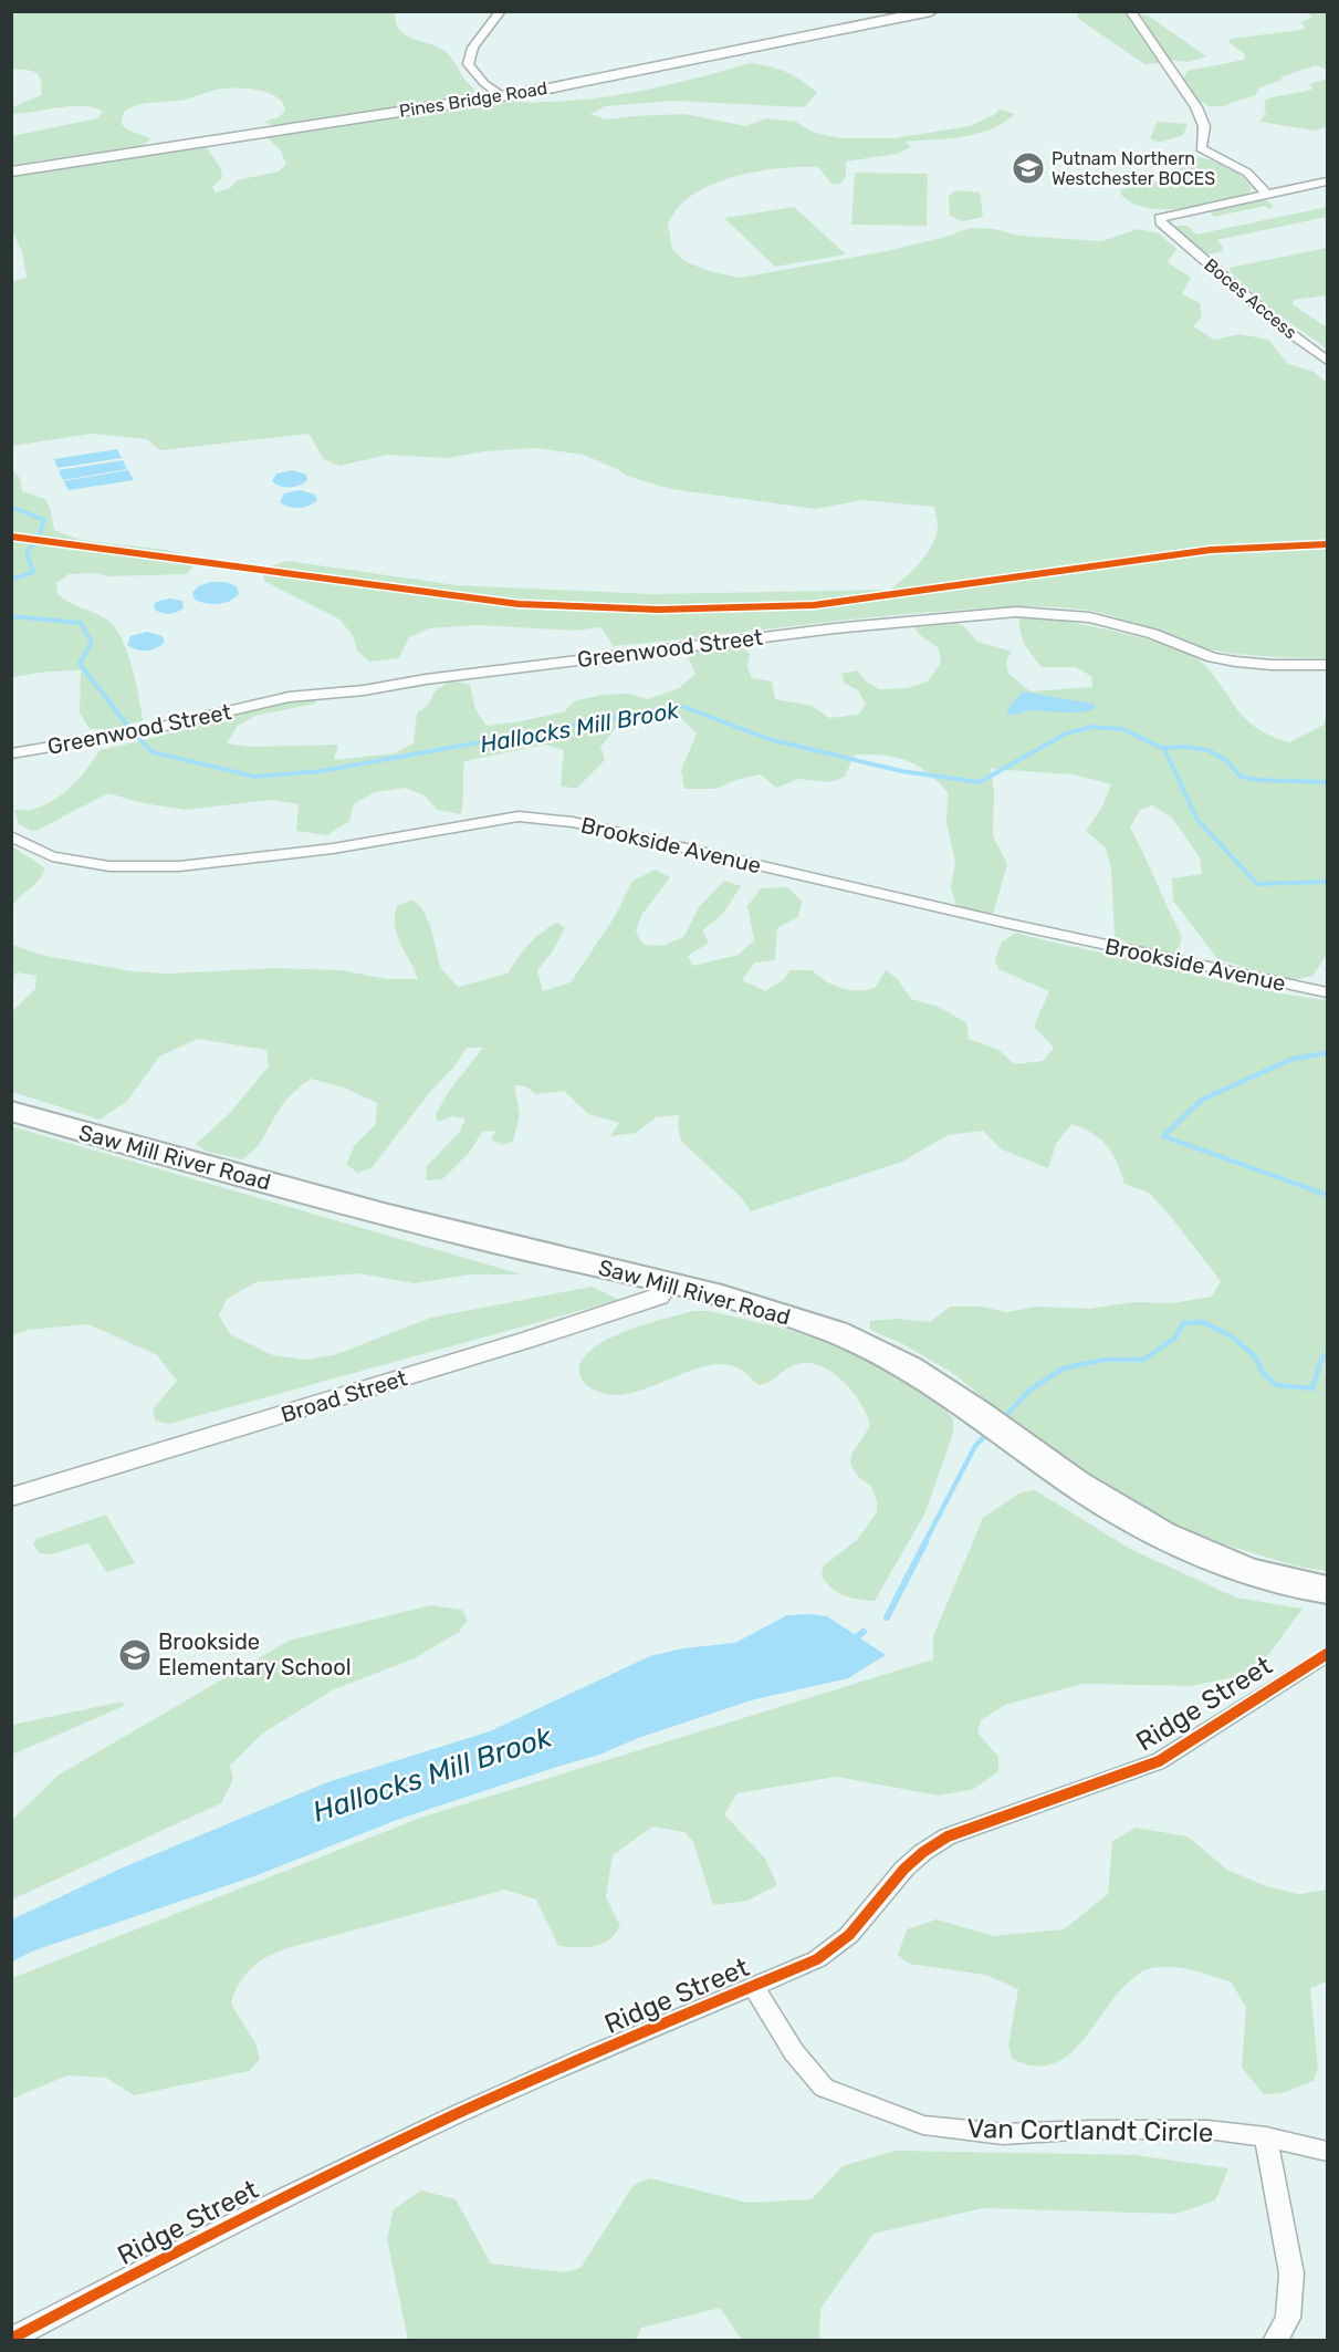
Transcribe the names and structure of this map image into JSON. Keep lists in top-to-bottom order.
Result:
{
  "streets": {
    "highway": ["Saw Mill River Road"],
    "street": [
      "Pines Bridge Road",
      "Boces Access",
      "Greenwood Street",
      "Brookside Avenue",
      "Broad Street",
      "Ridge Street",
      "Van Cortlandt Circle"
    ]
  },
  "crossings": [
    ["Saw Mill River Road", "Broad Street"],
    ["Ridge Street", "Van Cortlandt Circle"]
  ],
  "water": ["Hallocks Mill Brook"],
  "places": {
    "school or university": ["Putnam Northern Westchester BOCES", "Brookside Elementary School"]
  }
}
